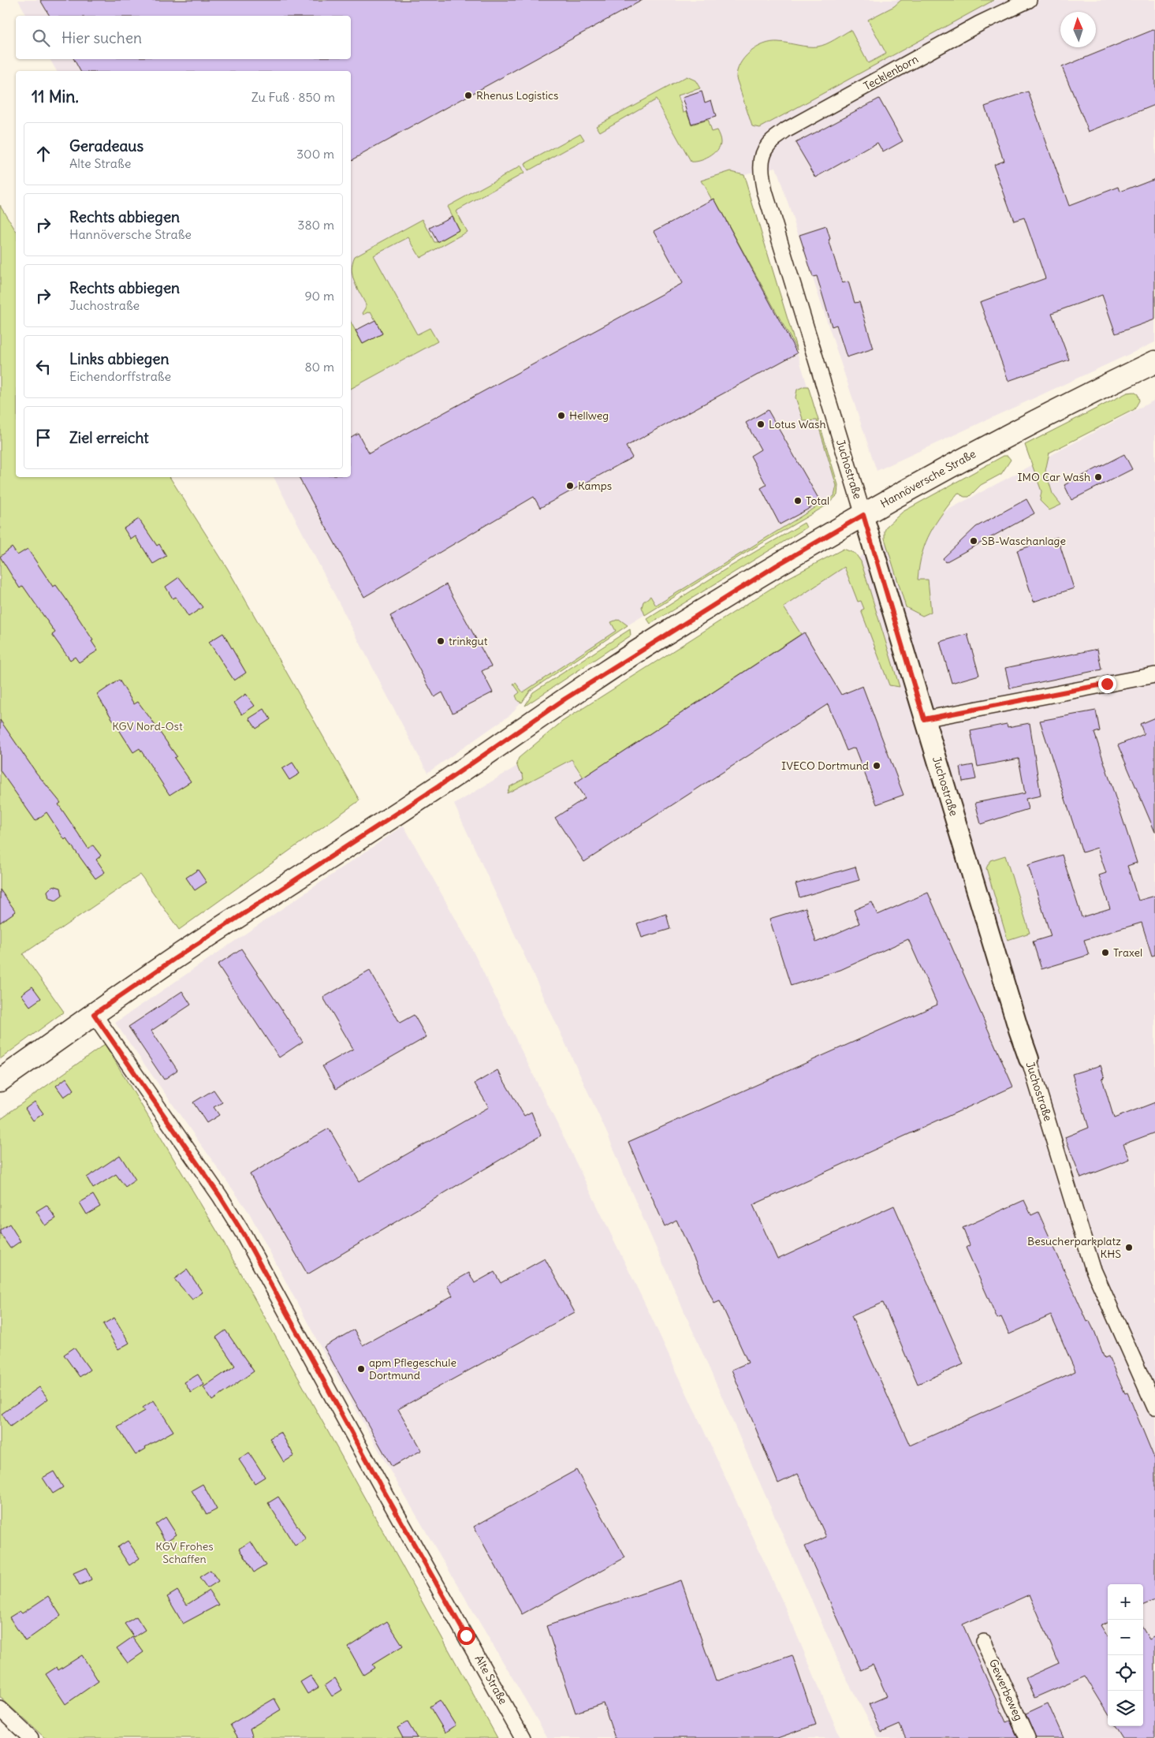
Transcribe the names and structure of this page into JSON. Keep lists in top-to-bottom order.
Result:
{
  "streets": {
    "main road": ["Hannöversche Straße"],
    "street": [
      "Tecklenborn",
      "Juchostraße",
      "Alte Straße",
      "Gewerbeweg"
    ]
  },
  "crossings": [
    ["Tecklenborn", "Juchostraße"],
    ["Juchostraße", "Hannöversche Straße"],
    ["Hannöversche Straße", "Alte Straße"]
  ],
  "parks": ["KGV Nord-Ost", "KGV Frohes Schaffen"],
  "places": [
    "Rhenus Logistics",
    "Hellweg",
    "Lotus Wash",
    "IMO Car Wash",
    "Kamps",
    "Total",
    "SB-Waschanlage",
    "trinkgut",
    "IVECO Dortmund",
    "Traxel",
    "Besucherparkplatz KHS",
    "apm Pflegeschule Dortmund"
  ],
  "north": "top",
  "page": {
    "search": "Hier suchen",
    "heading": ["11 Min.", "Zu Fuß · 850 m"],
    "list": [
      ["Geradeaus", "Alte Straße", "300 m"],
      ["Rechts abbiegen", "Hannöversche Straße", "380 m"],
      ["Rechts abbiegen", "Juchostraße", "90 m"],
      ["Links abbiegen", "Eichendorffstraße", "80 m"],
      "Ziel erreicht"
    ],
    "map_buttons": ["+", "−"]
  }
}
